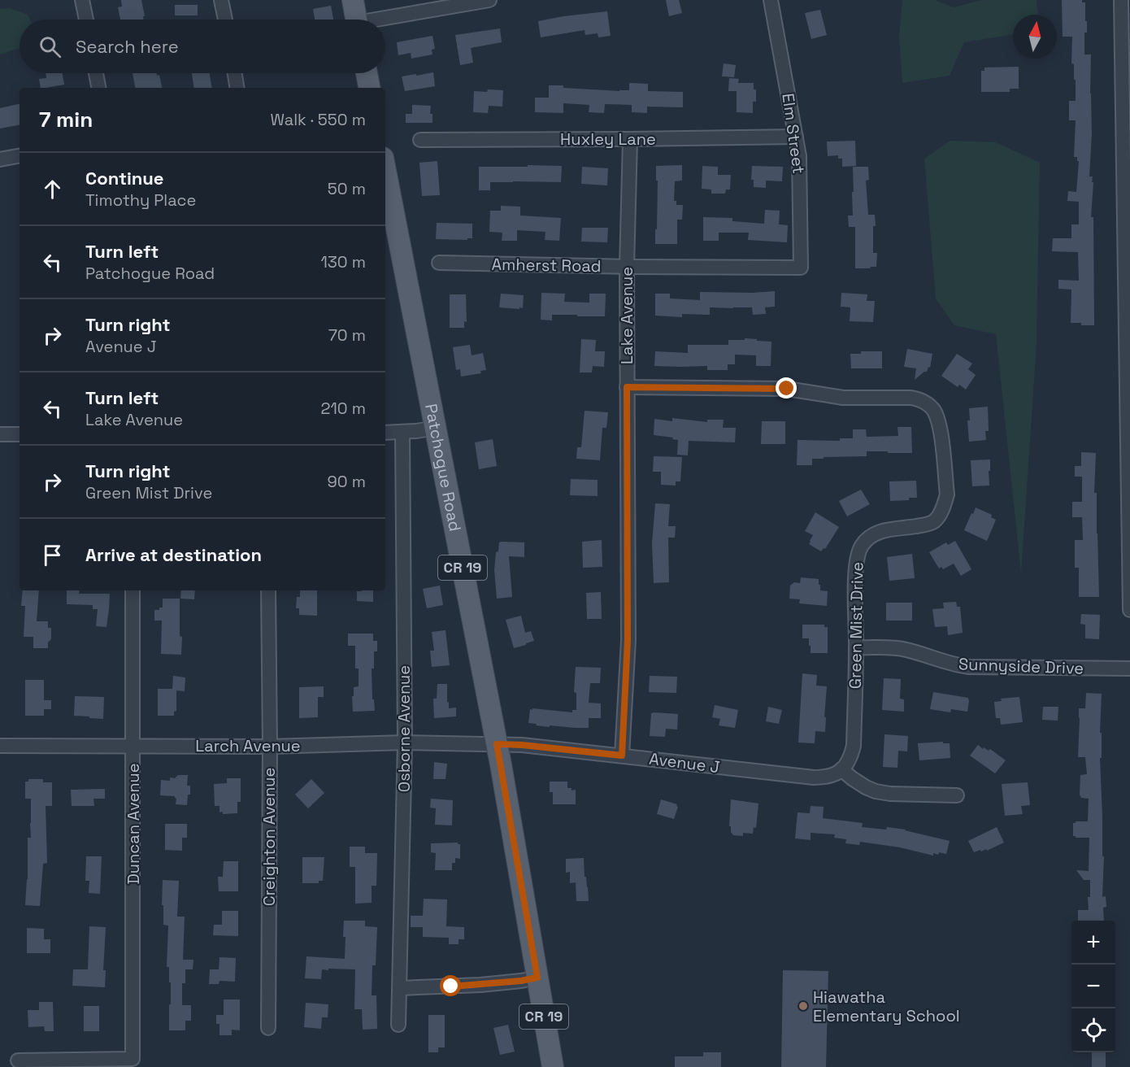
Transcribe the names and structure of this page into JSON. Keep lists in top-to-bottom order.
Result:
{
  "streets": {
    "main road": ["Patchogue Road", "CR 19"],
    "street": [
      "Elm Street",
      "Huxley Lane",
      "Amherst Road",
      "Lake Avenue",
      "Green Mist Drive",
      "Sunnyside Drive",
      "Osborne Avenue",
      "Larch Avenue",
      "Avenue J",
      "Duncan Avenue",
      "Creighton Avenue"
    ]
  },
  "crossings": [
    ["Elm Street", "Huxley Lane"],
    ["Elm Street", "Amherst Road"],
    ["Huxley Lane", "Lake Avenue"],
    ["Amherst Road", "Lake Avenue"],
    ["Lake Avenue", "Green Mist Drive"],
    ["Lake Avenue", "Avenue J"],
    ["Patchogue Road", "Larch Avenue"],
    ["Patchogue Road", "Avenue J"],
    ["Green Mist Drive", "Sunnyside Drive"],
    ["Green Mist Drive", "Avenue J"],
    ["Osborne Avenue", "Larch Avenue"],
    ["Larch Avenue", "Avenue J"],
    ["Larch Avenue", "Duncan Avenue"],
    ["Larch Avenue", "Creighton Avenue"]
  ],
  "places": ["Hiawatha Elementary School"],
  "north": "top",
  "page": {
    "search": "Search here",
    "heading": ["7 min", "Walk · 550 m"],
    "list": [
      ["Continue", "Timothy Place", "50 m"],
      ["Turn left", "Patchogue Road", "130 m"],
      ["Turn right", "Avenue J", "70 m"],
      ["Turn left", "Lake Avenue", "210 m"],
      ["Turn right", "Green Mist Drive", "90 m"],
      "Arrive at destination"
    ],
    "map_buttons": ["+", "−"]
  }
}
